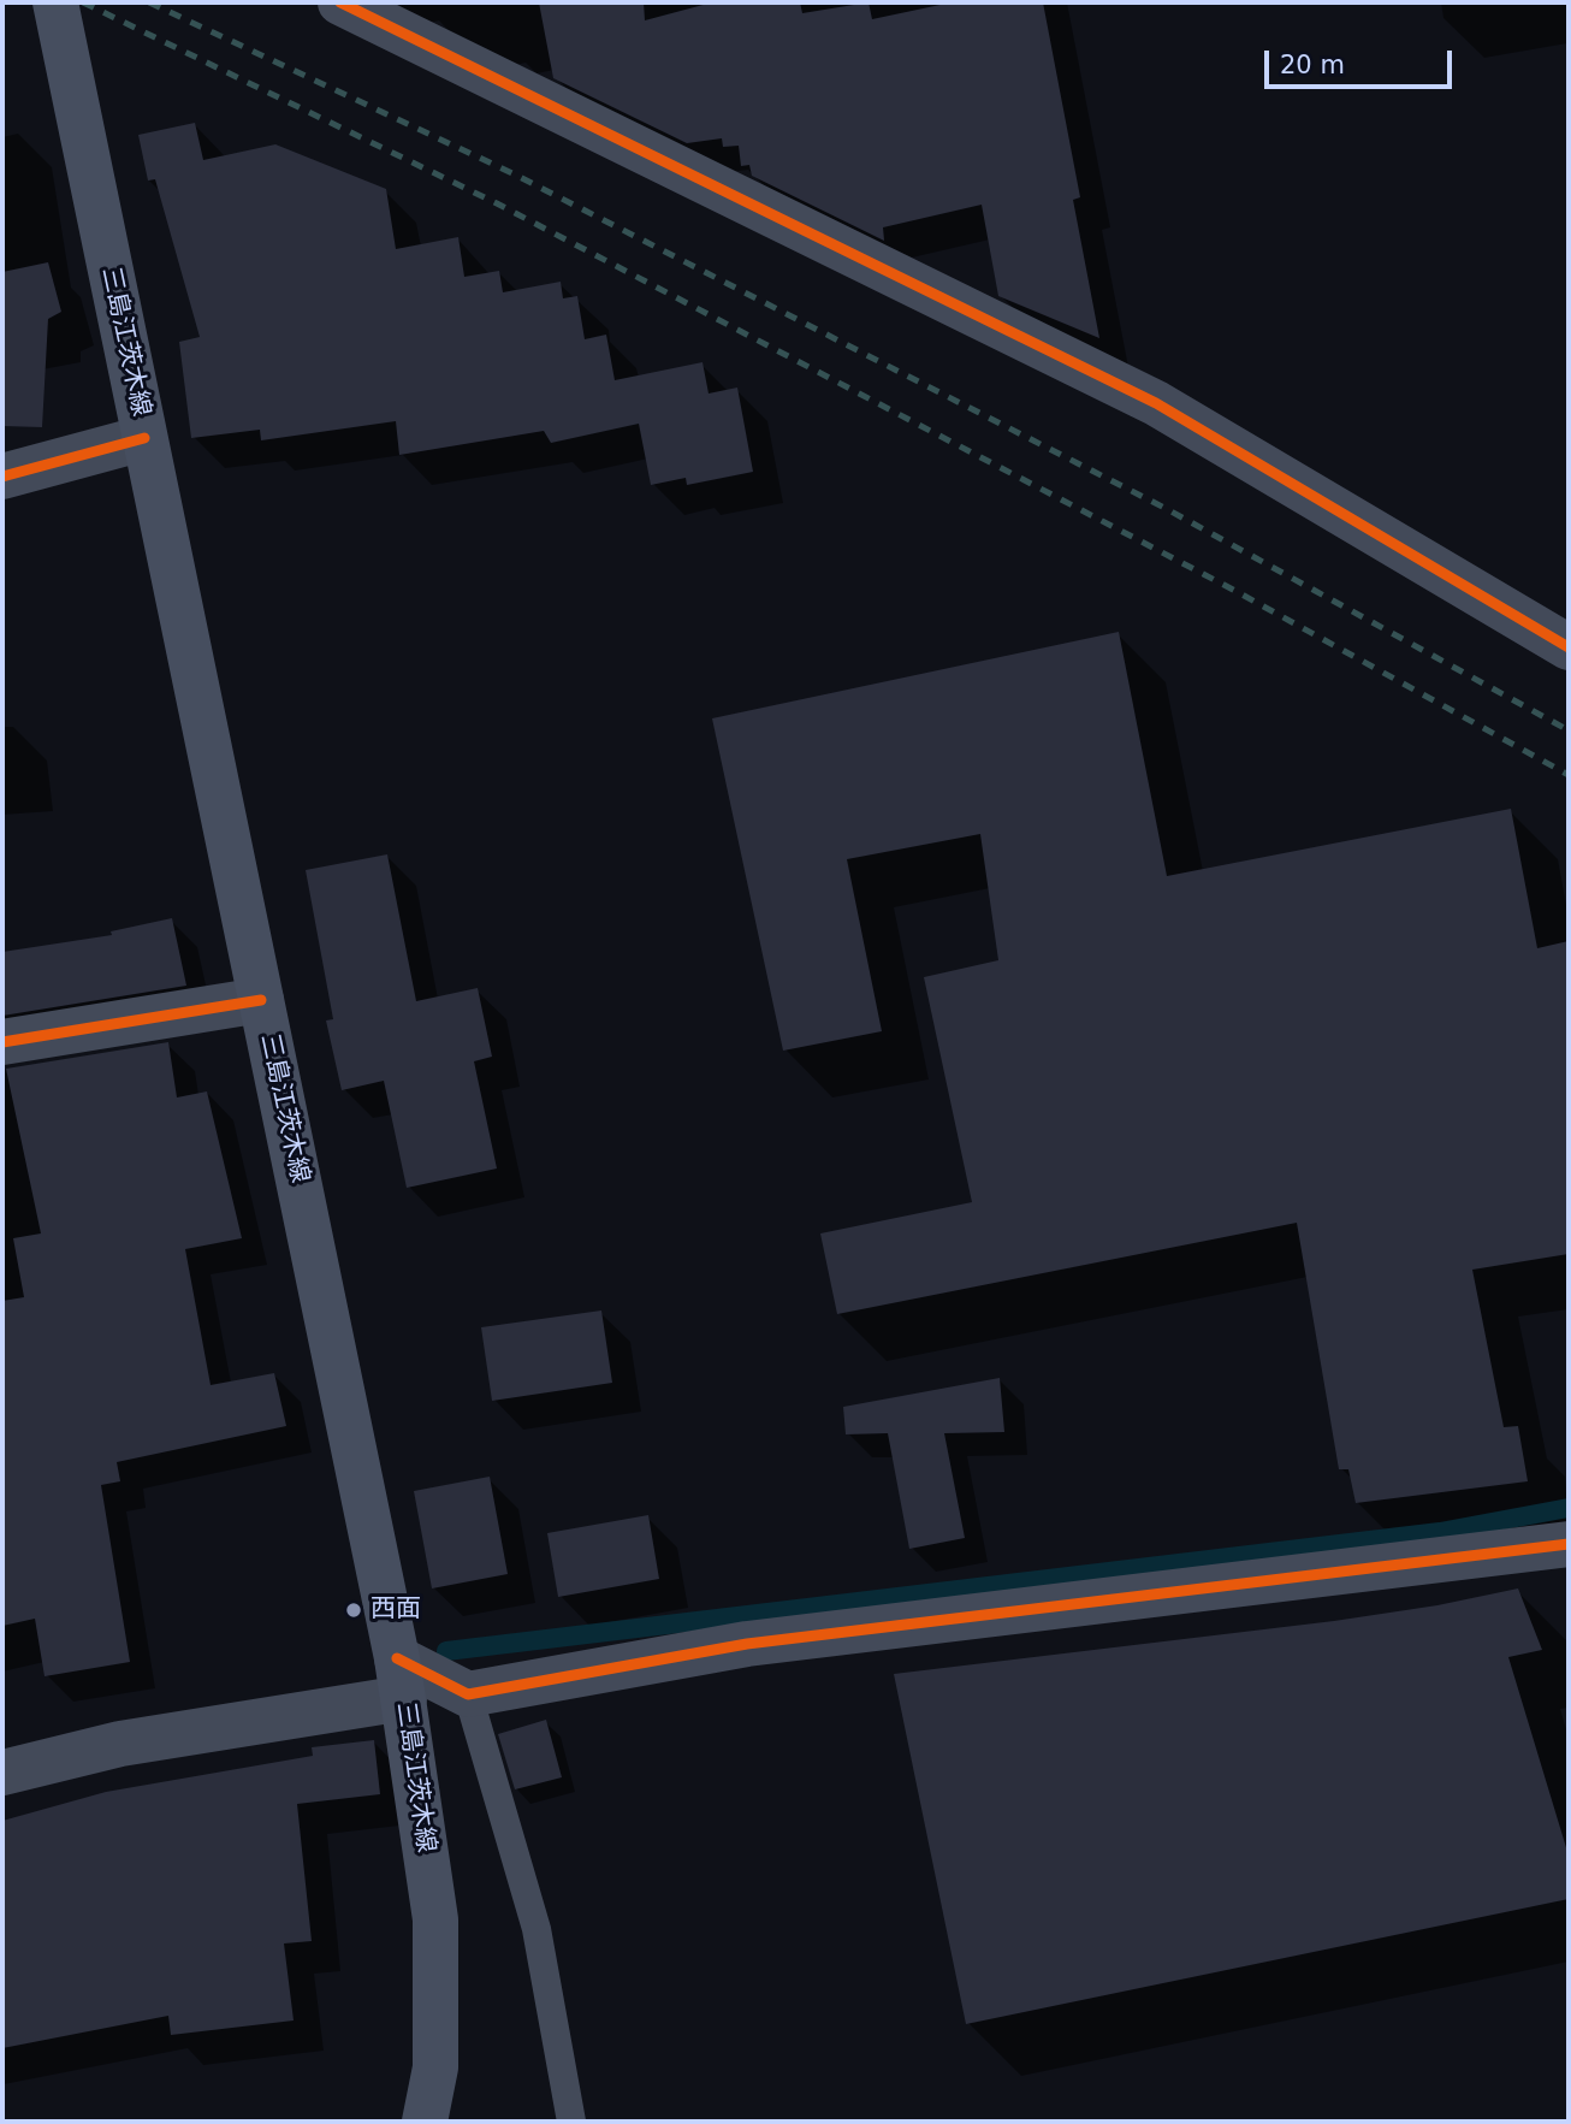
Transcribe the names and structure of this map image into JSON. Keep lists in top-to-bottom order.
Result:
{
  "streets": {
    "main road": ["三島江茨木線"]
  },
  "places": ["西面"],
  "scale_bar": "20 m"
}
